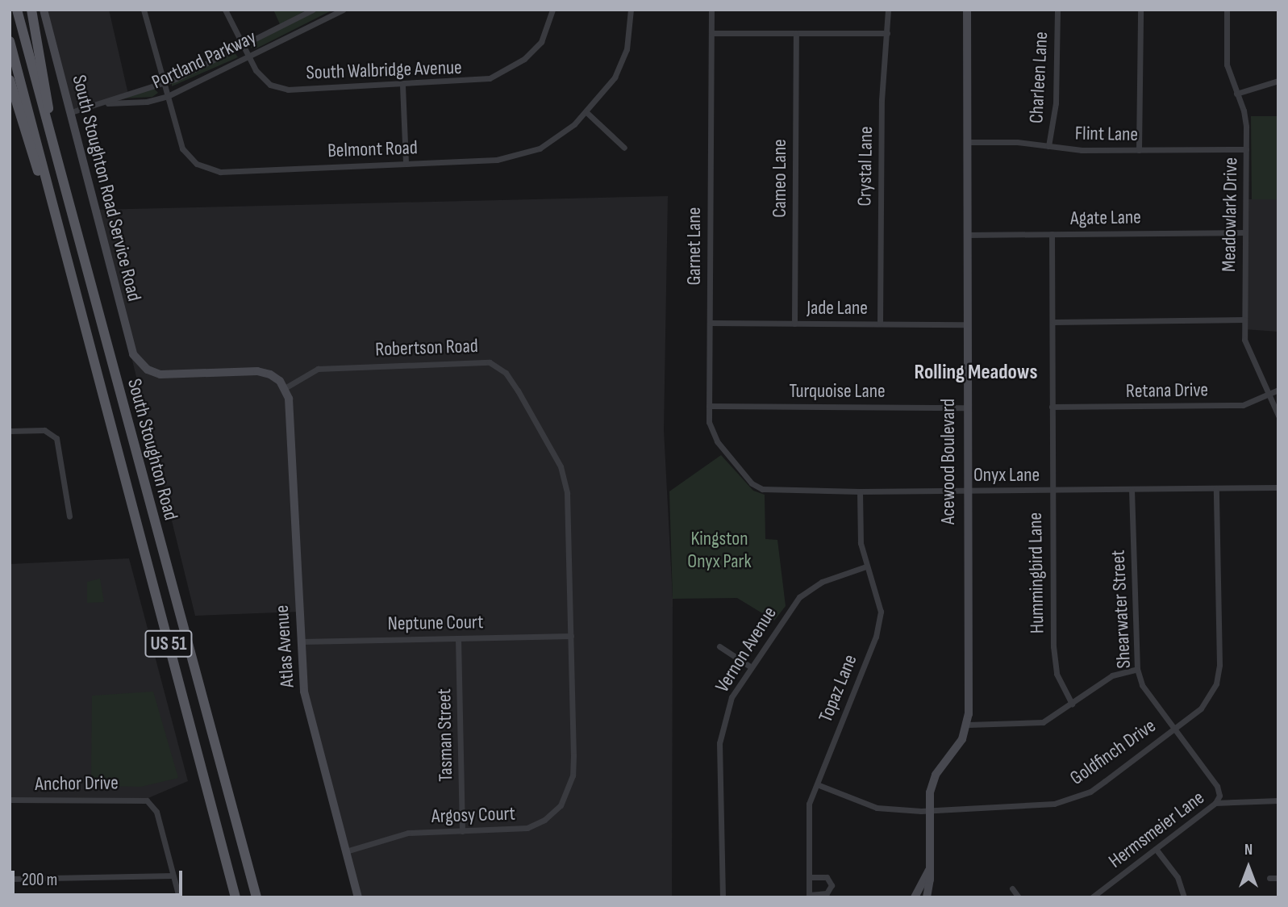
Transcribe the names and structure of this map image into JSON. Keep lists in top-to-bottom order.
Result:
{
  "streets": {
    "main road": ["South Stoughton Road", "US 51"],
    "street": [
      "Portland Parkway",
      "South Walbridge Avenue",
      "Charleen Lane",
      "Flint Lane",
      "Belmont Road",
      "Crystal Lane",
      "Cameo Lane",
      "South Stoughton Road Service Road",
      "Meadowlark Drive",
      "Agate Lane",
      "Garnet Lane",
      "Jade Lane",
      "Robertson Road",
      "Retana Drive",
      "Turquoise Lane",
      "Acewood Boulevard",
      "Onyx Lane",
      "Hummingbird Lane",
      "Shearwater Street",
      "Neptune Court",
      "Atlas Avenue",
      "Vernon Avenue",
      "Topaz Lane",
      "Tasman Street",
      "Goldfinch Drive",
      "Anchor Drive",
      "Argosy Court",
      "Hermsmeier Lane"
    ]
  },
  "crossings": [
    ["Portland Parkway", "South Walbridge Avenue"],
    ["Portland Parkway", "Belmont Road"],
    ["Portland Parkway", "South Stoughton Road Service Road"],
    ["Charleen Lane", "Flint Lane"],
    ["Flint Lane", "Meadowlark Drive"],
    ["Flint Lane", "Acewood Boulevard"],
    ["Crystal Lane", "Jade Lane"],
    ["Cameo Lane", "Jade Lane"],
    ["South Stoughton Road Service Road", "Robertson Road"],
    ["South Stoughton Road Service Road", "Atlas Avenue"],
    ["Meadowlark Drive", "Agate Lane"],
    ["Meadowlark Drive", "Retana Drive"],
    ["Agate Lane", "Acewood Boulevard"],
    ["Agate Lane", "Hummingbird Lane"],
    ["Garnet Lane", "Jade Lane"],
    ["Garnet Lane", "Turquoise Lane"],
    ["Garnet Lane", "Onyx Lane"],
    ["Jade Lane", "Acewood Boulevard"],
    ["Robertson Road", "Neptune Court"],
    ["Robertson Road", "Atlas Avenue"],
    ["Robertson Road", "Argosy Court"],
    ["Retana Drive", "Hummingbird Lane"],
    ["Turquoise Lane", "Acewood Boulevard"],
    ["Acewood Boulevard", "Onyx Lane"],
    ["Acewood Boulevard", "Goldfinch Drive"],
    ["Onyx Lane", "Hummingbird Lane"],
    ["Onyx Lane", "Shearwater Street"],
    ["Onyx Lane", "Topaz Lane"],
    ["Onyx Lane", "Goldfinch Drive"],
    ["Shearwater Street", "Goldfinch Drive"],
    ["Shearwater Street", "Hermsmeier Lane"],
    ["Neptune Court", "Atlas Avenue"],
    ["Neptune Court", "Tasman Street"],
    ["Neptune Court", "Argosy Court"],
    ["Atlas Avenue", "Argosy Court"],
    ["Vernon Avenue", "Topaz Lane"],
    ["Topaz Lane", "Goldfinch Drive"],
    ["Tasman Street", "Argosy Court"]
  ],
  "districts": ["Rolling Meadows"],
  "parks": ["Kingston Onyx Park"],
  "scale_bar": "200 m",
  "north": "top"
}
